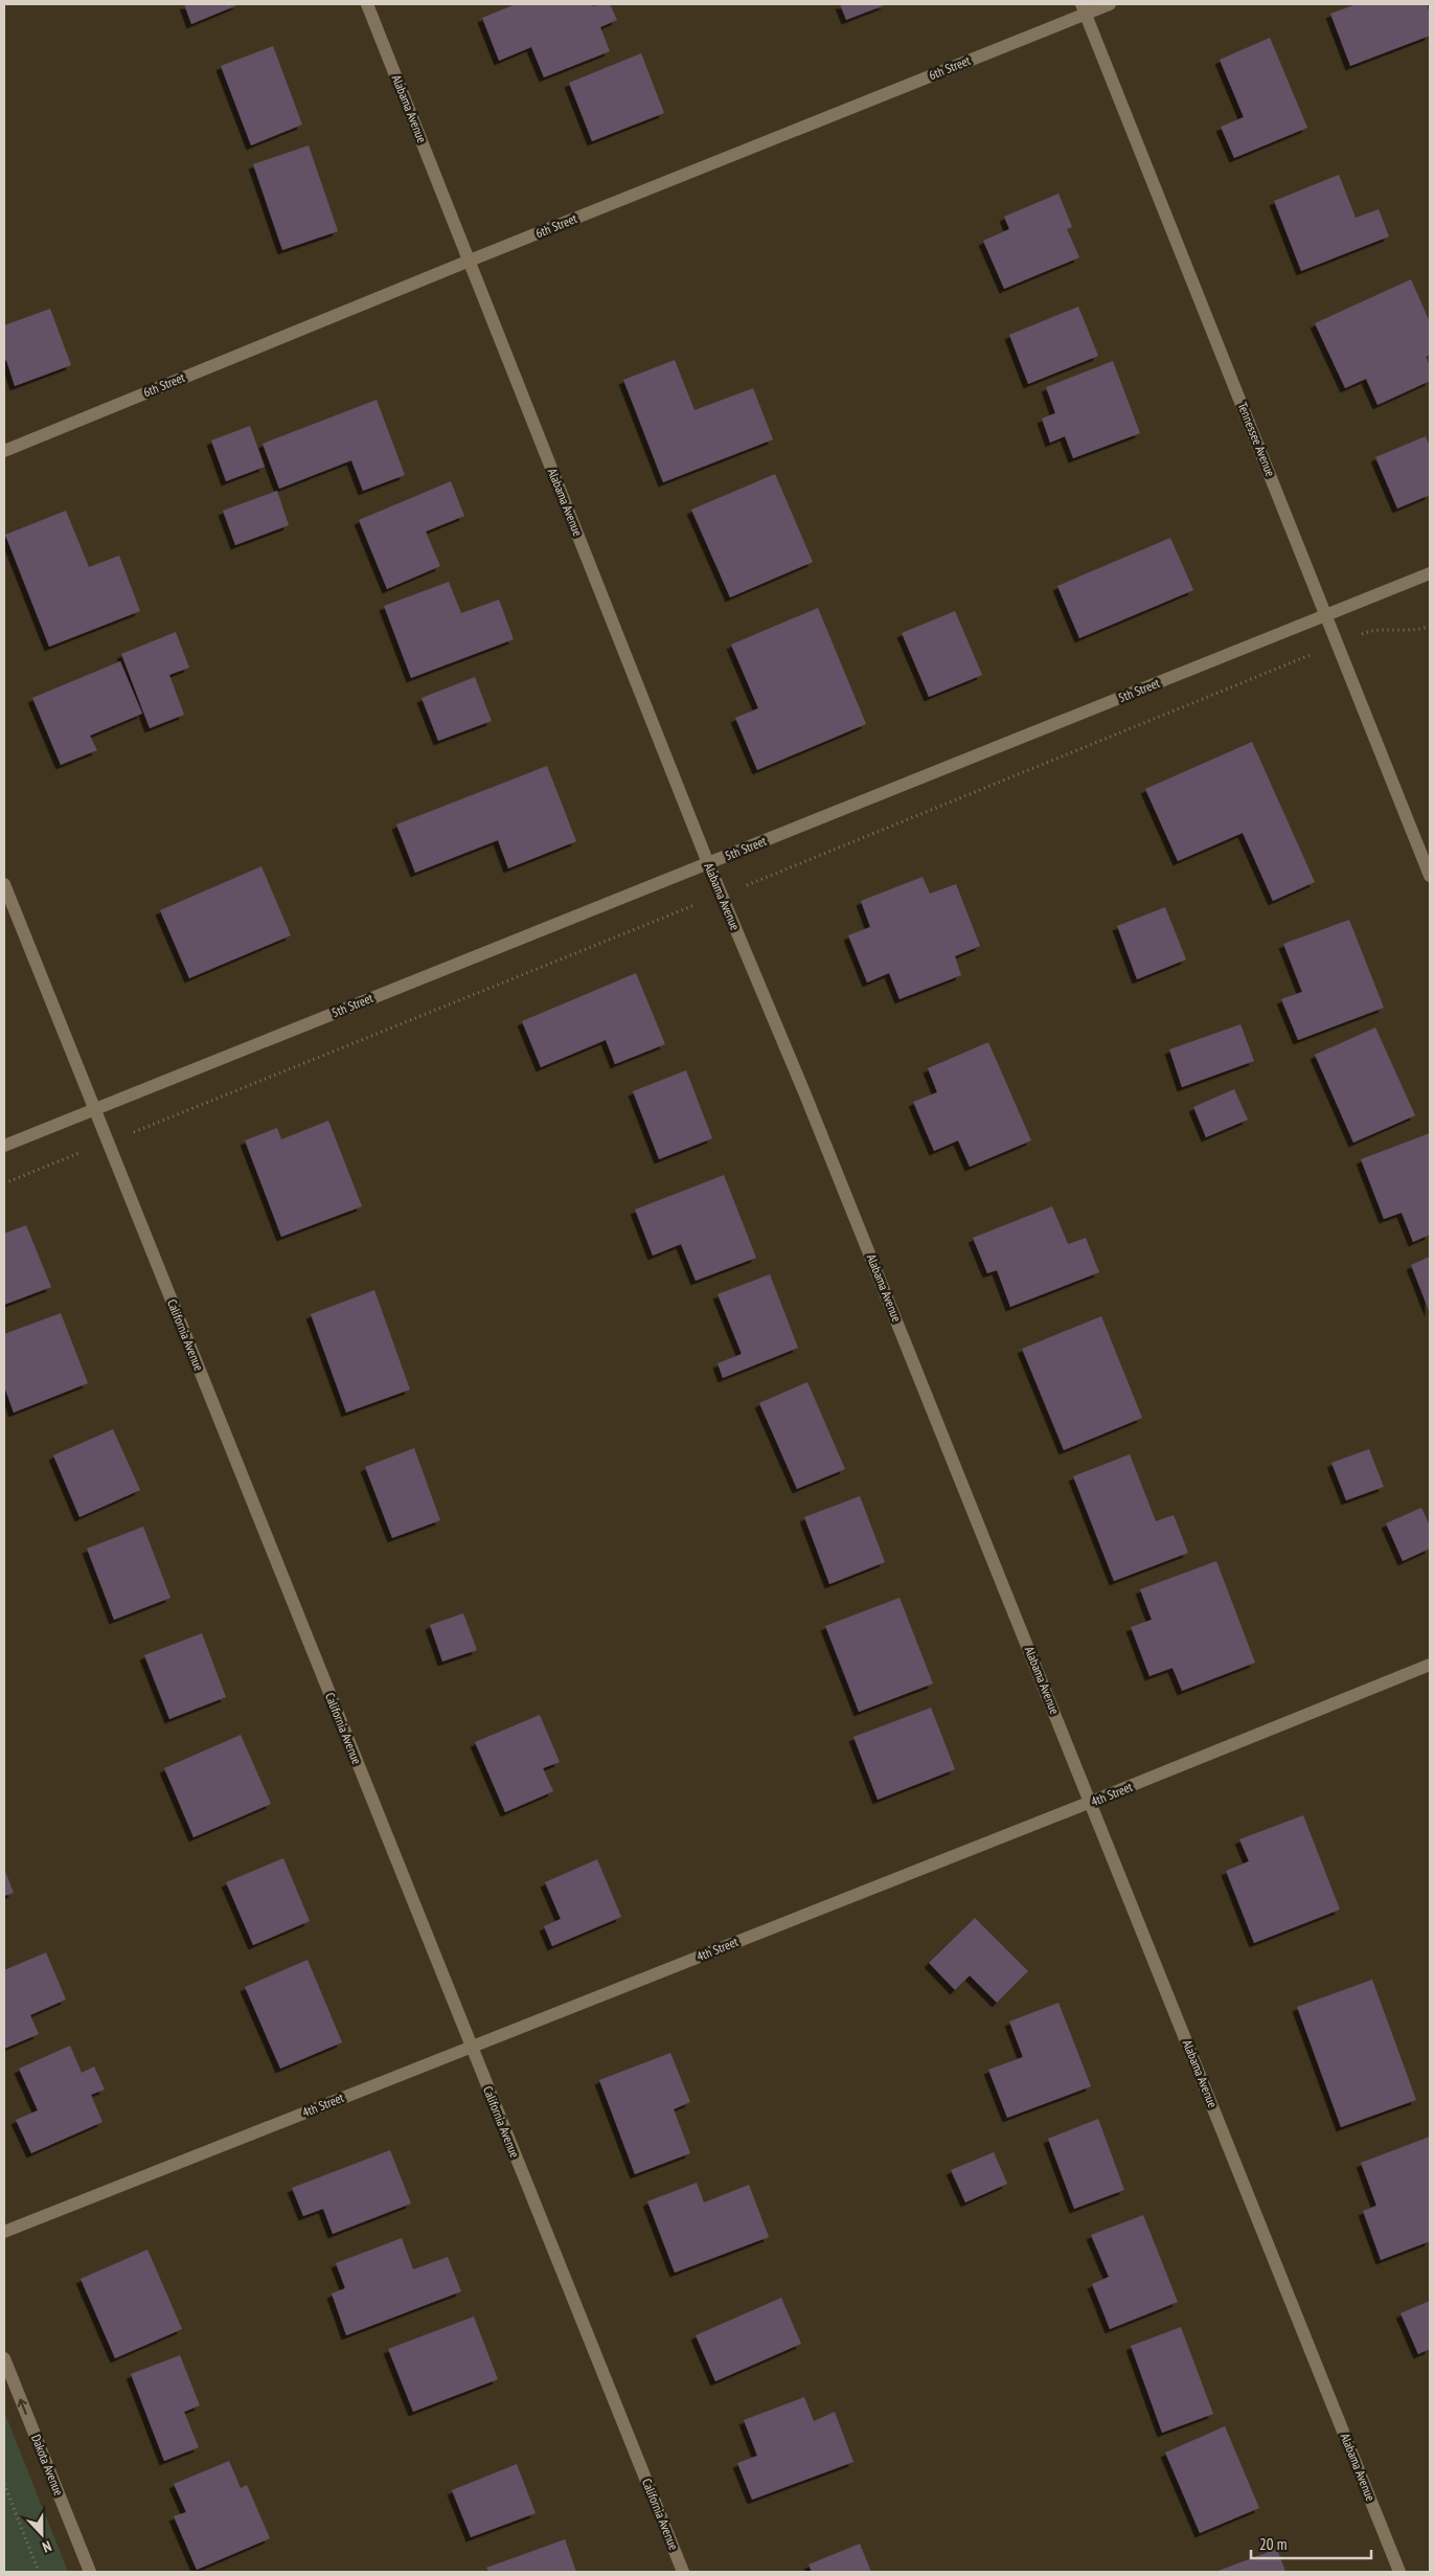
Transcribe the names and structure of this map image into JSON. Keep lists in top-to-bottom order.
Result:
{
  "streets": {
    "street": [
      "6th Street",
      "Alabama Avenue",
      "Tennessee Avenue",
      "5th Street",
      "California Avenue",
      "4th Street",
      "Dakota Avenue"
    ]
  },
  "crossings": [
    ["6th Street", "Alabama Avenue"],
    ["6th Street", "Tennessee Avenue"],
    ["Alabama Avenue", "5th Street"],
    ["Alabama Avenue", "4th Street"],
    ["Tennessee Avenue", "5th Street"],
    ["5th Street", "California Avenue"],
    ["California Avenue", "4th Street"]
  ],
  "one_way": ["Dakota Avenue"],
  "scale_bar": "20 m",
  "north": "bottom"
}
